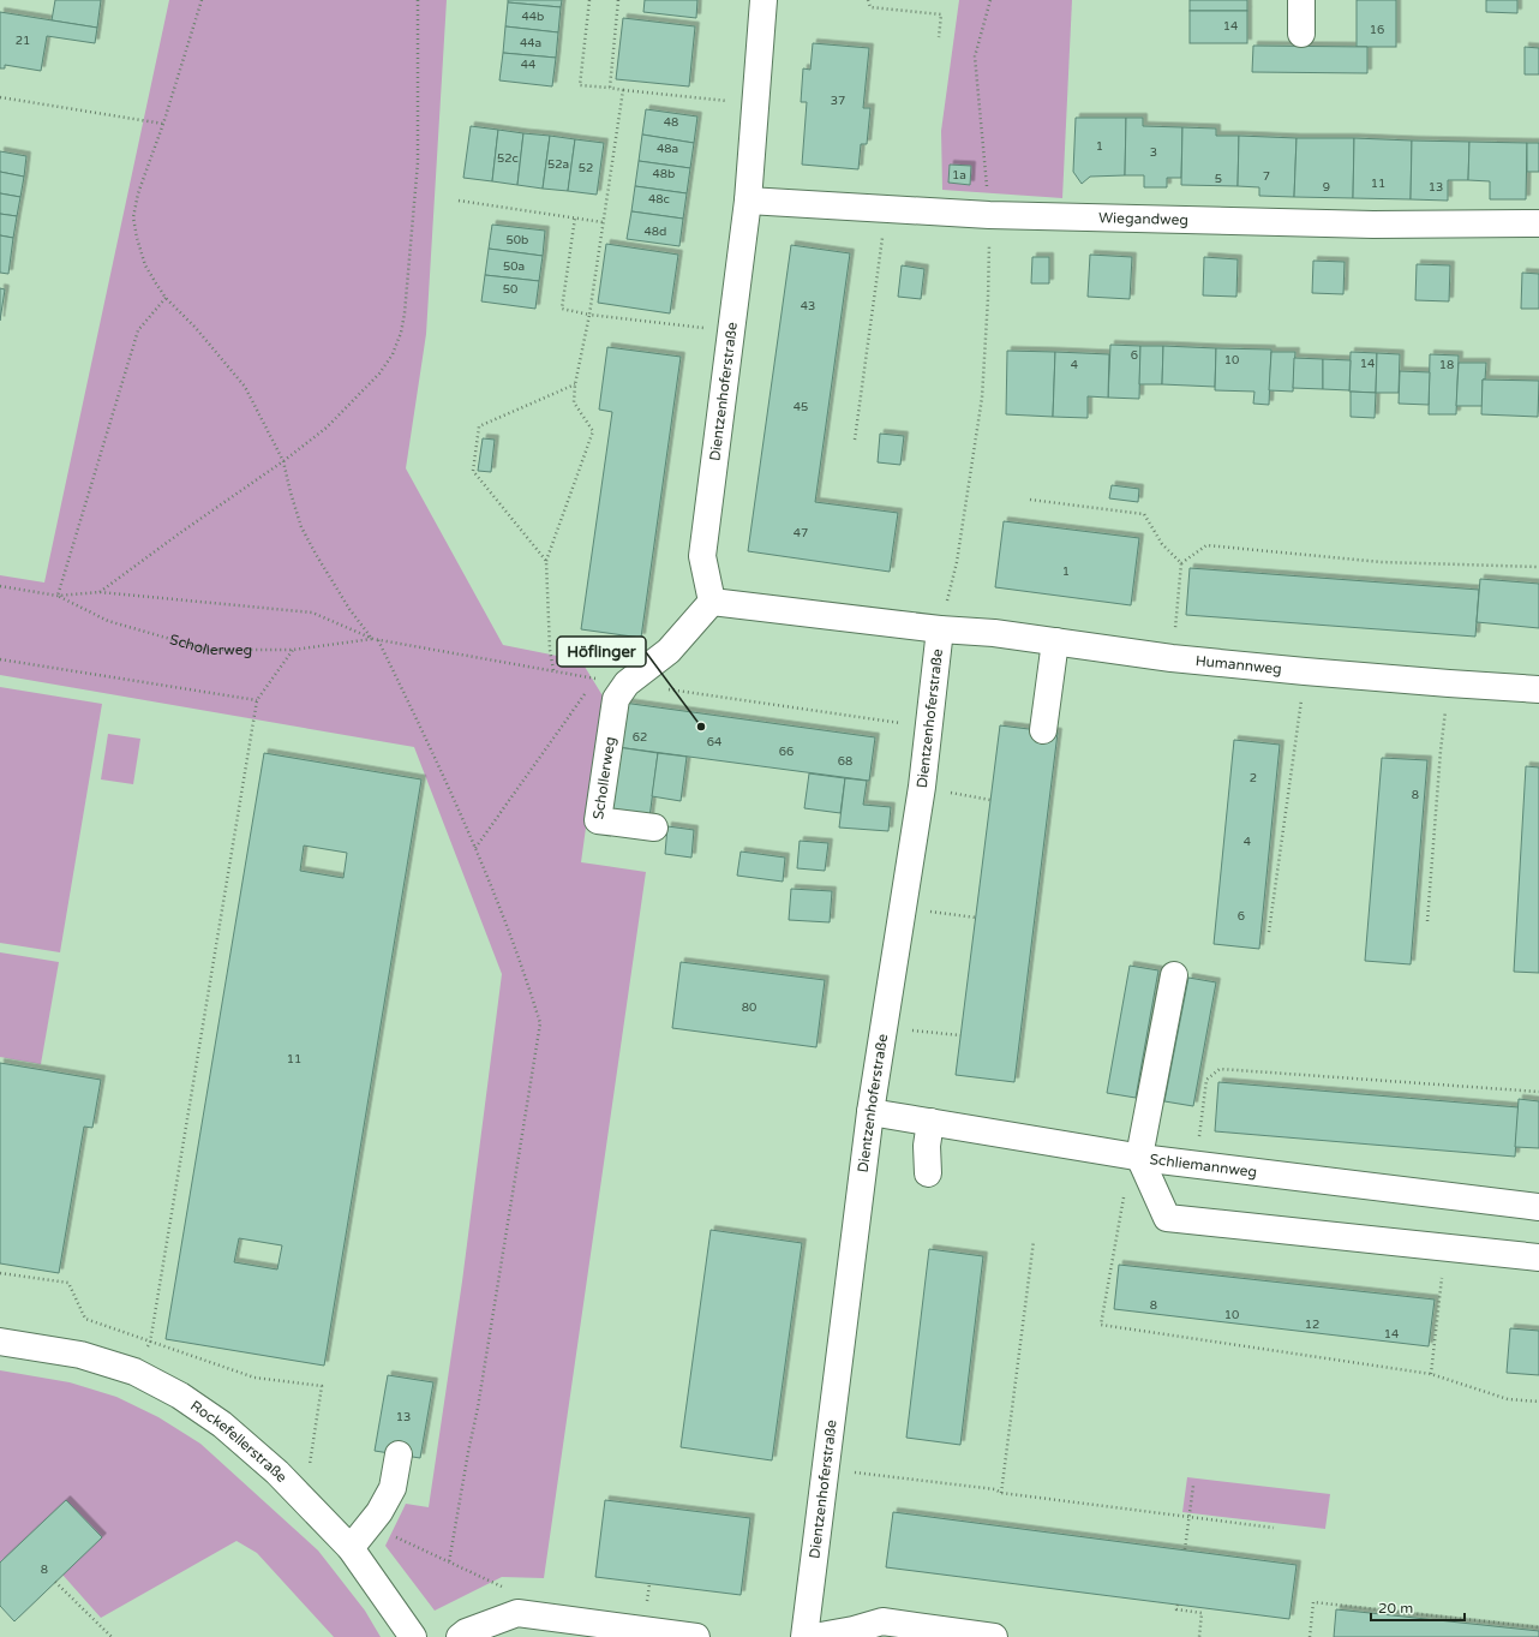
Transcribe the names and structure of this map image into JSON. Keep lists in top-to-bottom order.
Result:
{
  "streets": {
    "street": [
      "Wiegandweg",
      "Dientzenhoferstraße",
      "Schollerweg",
      "Humannweg",
      "Schliemannweg",
      "Rockefellerstraße"
    ]
  },
  "crossings": [
    ["Wiegandweg", "Dientzenhoferstraße"],
    ["Dientzenhoferstraße", "Schollerweg"],
    ["Dientzenhoferstraße", "Humannweg"],
    ["Dientzenhoferstraße", "Schliemannweg"]
  ],
  "places": ["Höflinger"],
  "house_numbers": [
    "44b",
    "14",
    "16",
    "21",
    "44a",
    "44",
    "37",
    "48",
    "1",
    "48a",
    "3",
    "52c",
    "52a",
    "52",
    "48b",
    "1a",
    "7",
    "5",
    "11",
    "9",
    "13",
    "48c",
    "48d",
    "50b",
    "50a",
    "50",
    "43",
    "6",
    "10",
    "14",
    "4",
    "18",
    "45",
    "47",
    "1",
    "62",
    "64",
    "66",
    "68",
    "2",
    "8",
    "4",
    "6",
    "80",
    "11",
    "8",
    "10",
    "12",
    "14",
    "13",
    "8"
  ],
  "scale_bar": "20 m"
}
